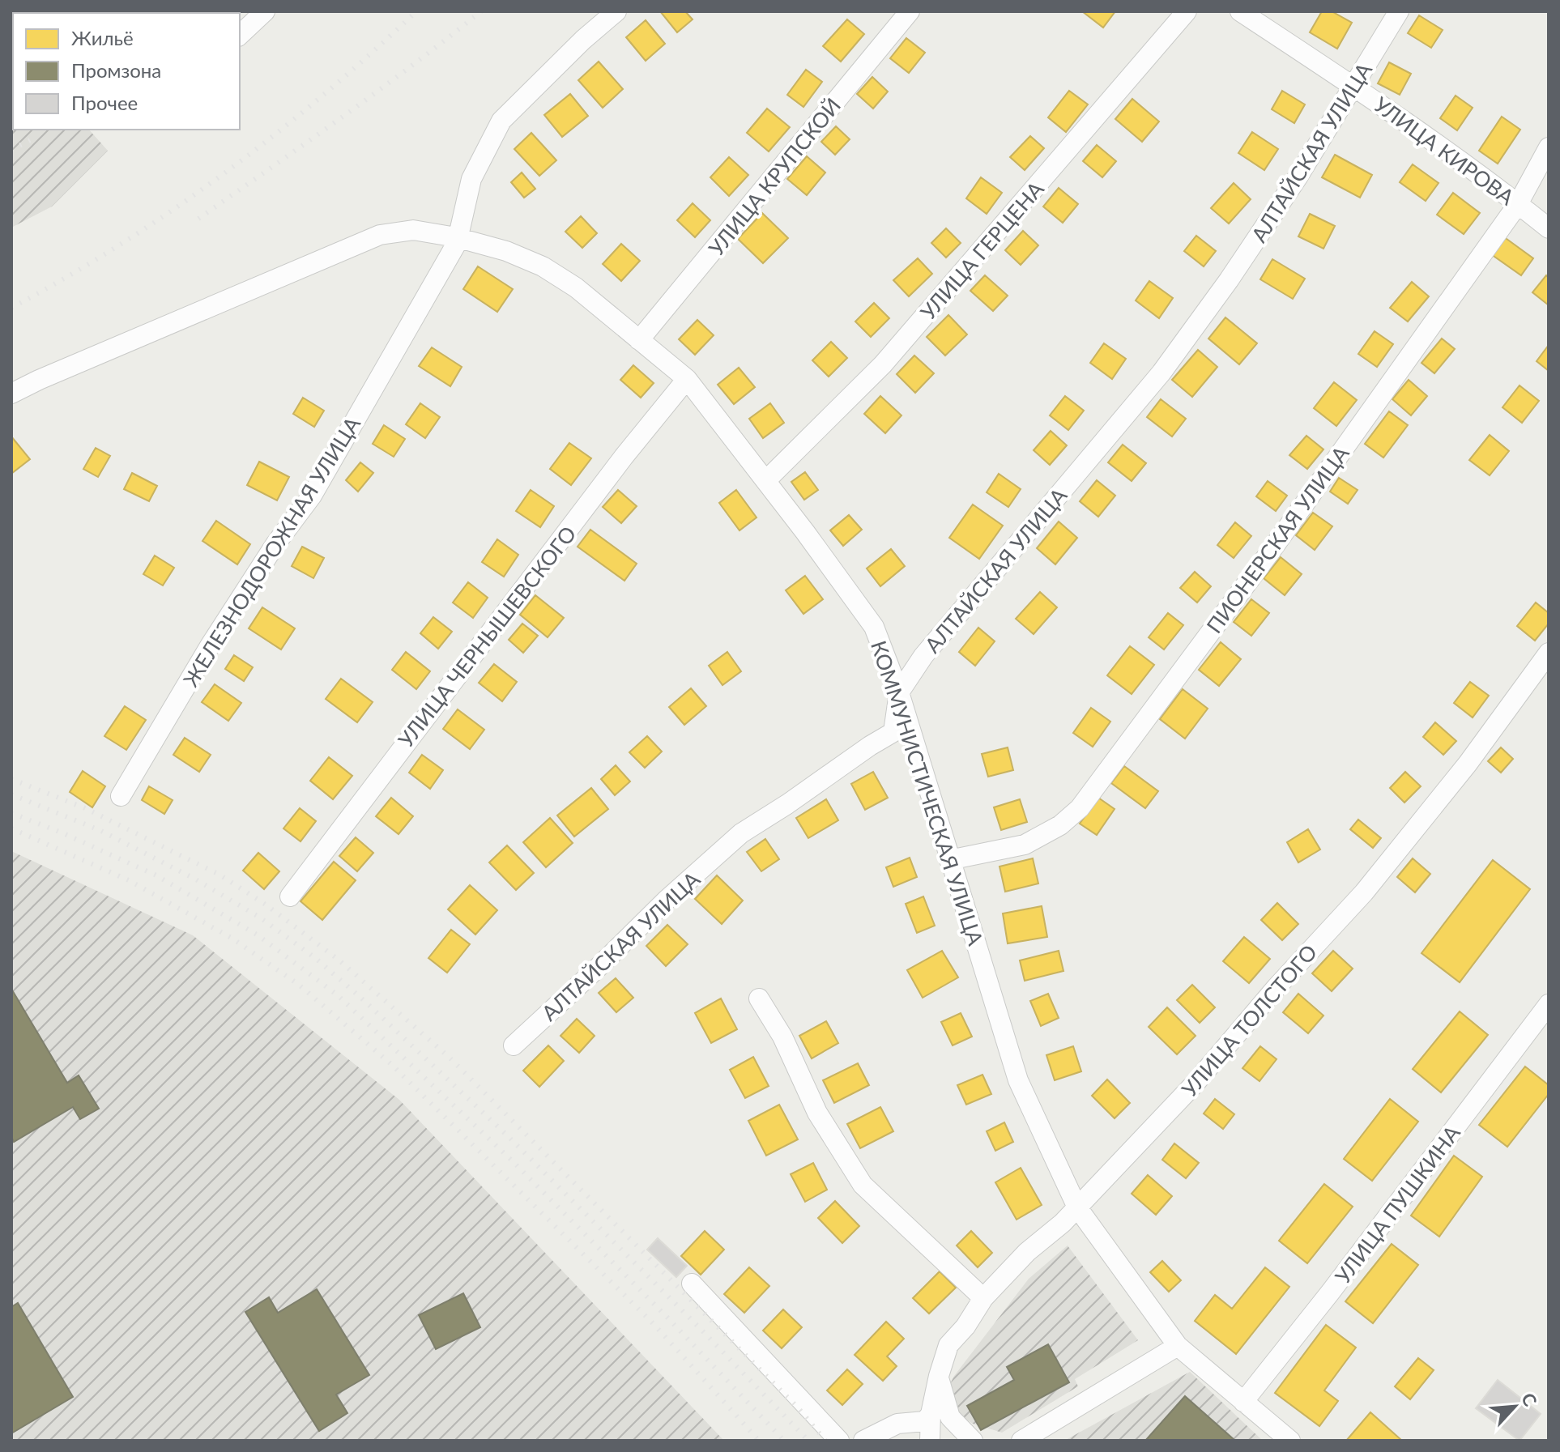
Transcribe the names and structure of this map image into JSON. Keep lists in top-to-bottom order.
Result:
{
  "streets": {
    "street": [
      "УЛИЦА КИРОВА",
      "АЛТАЙСКАЯ УЛИЦА",
      "УЛИЦА КРУПСКОЙ",
      "УЛИЦА ГЕРЦЕНА",
      "ПИОНЕРСКАЯ УЛИЦА",
      "ЖЕЛЕЗНОДОРОЖНАЯ УЛИЦА",
      "УЛИЦА ЧЕРНЫШЕВСКОГО",
      "КОММУНИСТИЧЕСКАЯ УЛИЦА",
      "УЛИЦА ТОЛСТОГО",
      "УЛИЦА ПУШКИНА"
    ]
  },
  "crossings": [
    ["УЛИЦА КИРОВА", "АЛТАЙСКАЯ УЛИЦА"],
    ["УЛИЦА КИРОВА", "ПИОНЕРСКАЯ УЛИЦА"],
    ["АЛТАЙСКАЯ УЛИЦА", "КОММУНИСТИЧЕСКАЯ УЛИЦА"],
    ["УЛИЦА КРУПСКОЙ", "КОММУНИСТИЧЕСКАЯ УЛИЦА"],
    ["УЛИЦА ГЕРЦЕНА", "КОММУНИСТИЧЕСКАЯ УЛИЦА"],
    ["ПИОНЕРСКАЯ УЛИЦА", "КОММУНИСТИЧЕСКАЯ УЛИЦА"],
    ["ЖЕЛЕЗНОДОРОЖНАЯ УЛИЦА", "КОММУНИСТИЧЕСКАЯ УЛИЦА"],
    ["УЛИЦА ЧЕРНЫШЕВСКОГО", "КОММУНИСТИЧЕСКАЯ УЛИЦА"],
    ["КОММУНИСТИЧЕСКАЯ УЛИЦА", "УЛИЦА ТОЛСТОГО"],
    ["КОММУНИСТИЧЕСКАЯ УЛИЦА", "УЛИЦА ПУШКИНА"]
  ],
  "legend": ["Жильё", "Промзона", "Прочее"],
  "north": "top right"
}
